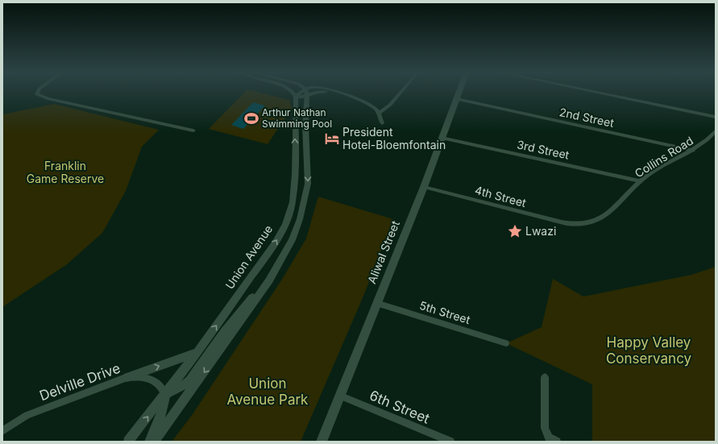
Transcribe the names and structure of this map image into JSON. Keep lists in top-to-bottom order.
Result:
{
  "streets": {
    "main road": ["Aliwal Street"],
    "street": [
      "2nd Street",
      "3rd Street",
      "Collins Road",
      "4th Street",
      "Union Avenue",
      "5th Street",
      "Delville Drive",
      "6th Street"
    ]
  },
  "crossings": [
    ["2nd Street", "Collins Road"],
    ["2nd Street", "Aliwal Street"],
    ["3rd Street", "Collins Road"],
    ["3rd Street", "Aliwal Street"],
    ["Collins Road", "4th Street"],
    ["4th Street", "Aliwal Street"],
    ["Aliwal Street", "5th Street"],
    ["Aliwal Street", "6th Street"],
    ["Union Avenue", "Delville Drive"]
  ],
  "parks": ["Franklin Game Reserve", "Happy Valley Conservancy", "Union Avenue Park"],
  "places": {
    "sports": ["Arthur Nathan Swimming Pool"],
    "hotel": ["President Hotel-Bloemfontain"],
    "place": ["Lwazi"]
  }
}
